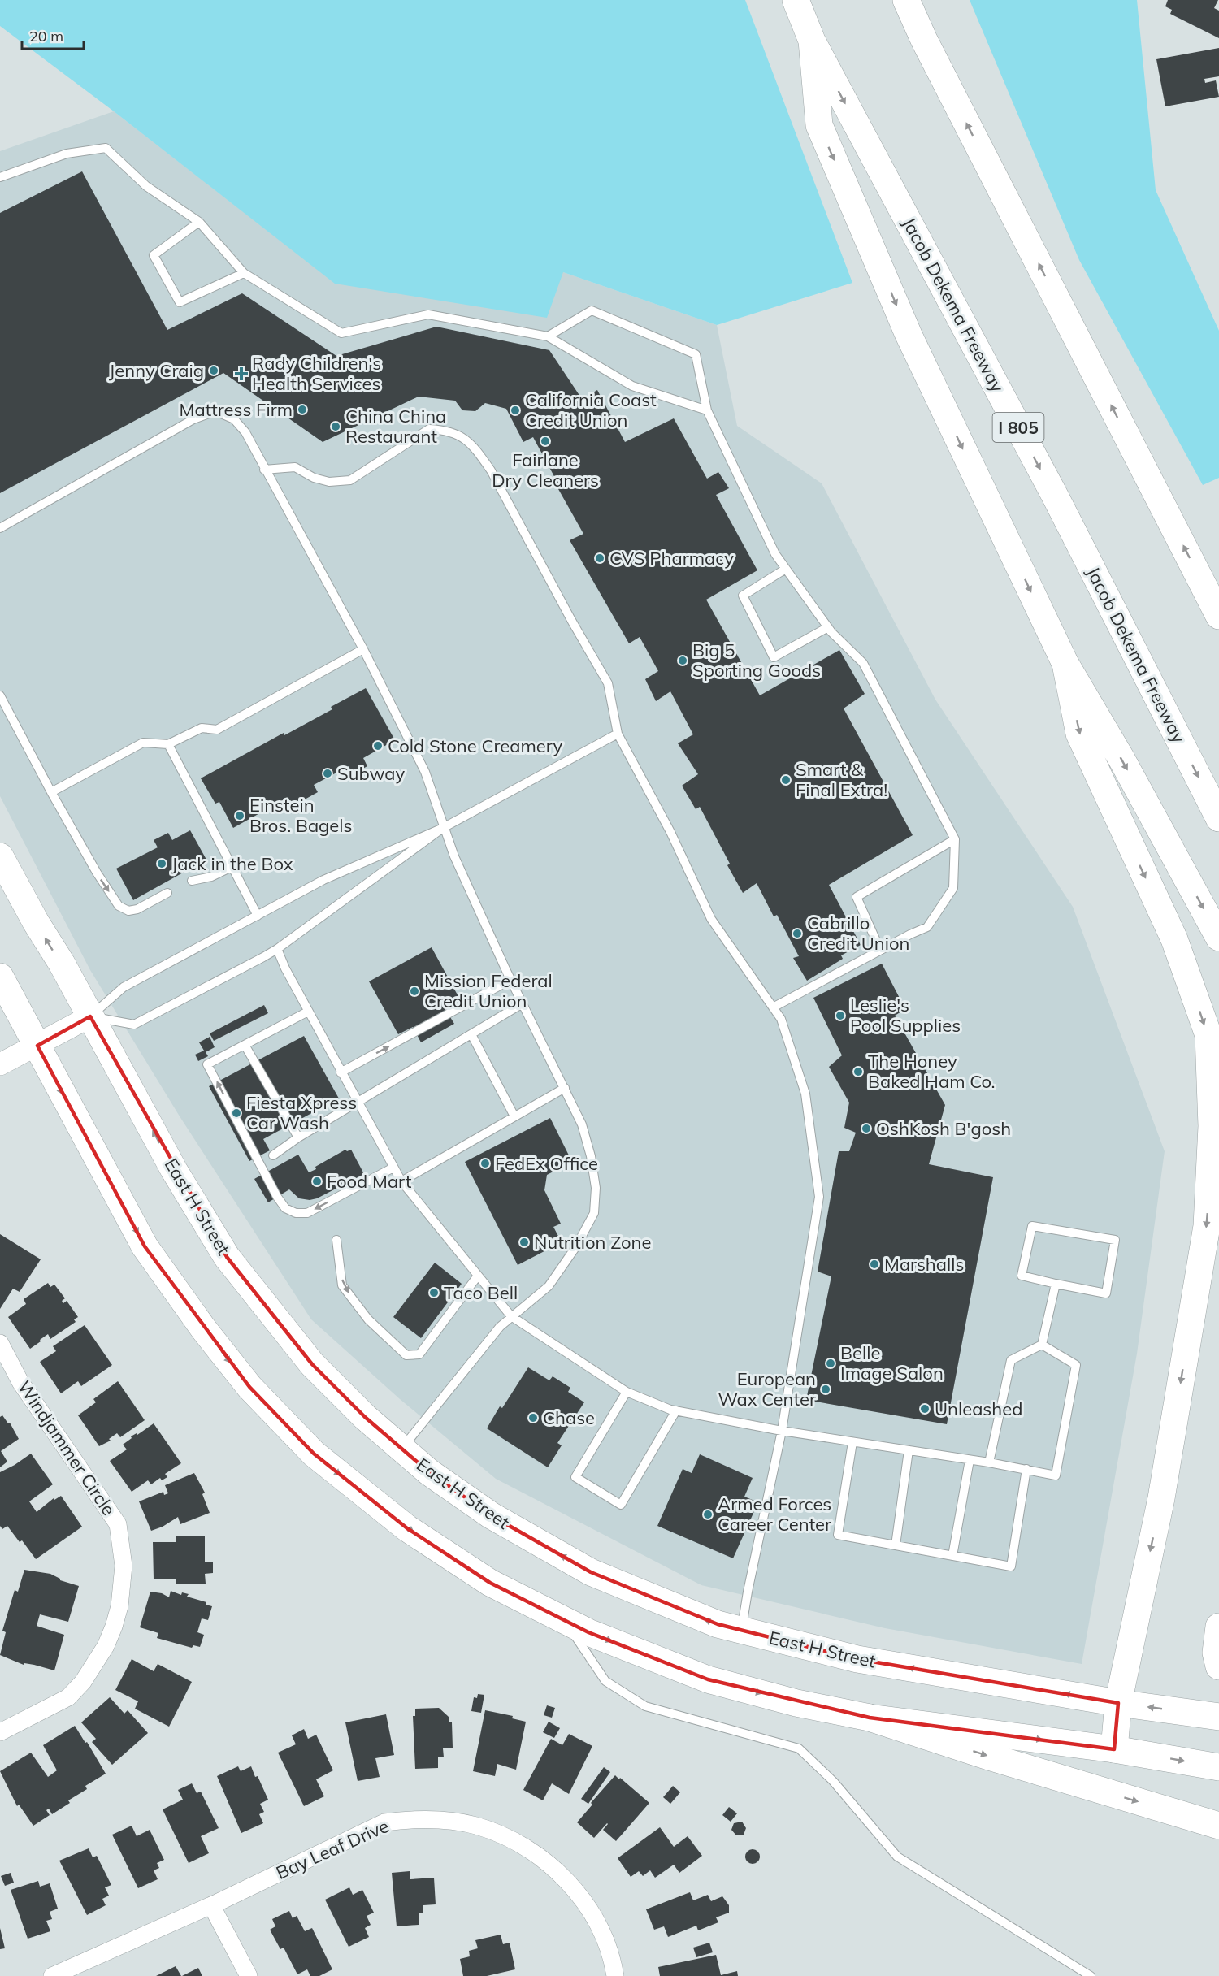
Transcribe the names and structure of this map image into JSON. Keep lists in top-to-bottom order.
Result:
{
  "streets": {
    "main road": ["Jacob Dekema Freeway", "I 805", "East H Street"],
    "street": ["Windjammer Circle", "Bay Leaf Drive"]
  },
  "places": {
    "other": [
      "Jenny Craig",
      "Mattress Firm",
      "California Coast Credit Union",
      "China China Restaurant",
      "Fairlane Dry Cleaners",
      "CVS Pharmacy",
      "Big 5 Sporting Goods",
      "Cold Stone Creamery",
      "Subway",
      "Smart & Final Extra!",
      "Einstein Bros. Bagels",
      "Jack in the Box",
      "Cabrillo Credit Union",
      "Mission Federal Credit Union",
      "Leslie's Pool Supplies",
      "The Honey Baked Ham Co.",
      "Fiesta Xpress Car Wash",
      "OshKosh B'gosh",
      "FedEx Office",
      "Food Mart",
      "Nutrition Zone",
      "Marshalls",
      "Taco Bell",
      "Belle Image Salon",
      "European Wax Center",
      "Unleashed",
      "Chase",
      "Armed Forces Career Center"
    ],
    "health": ["Rady Children's Health Services"]
  },
  "scale_bar": "20 m"
}
